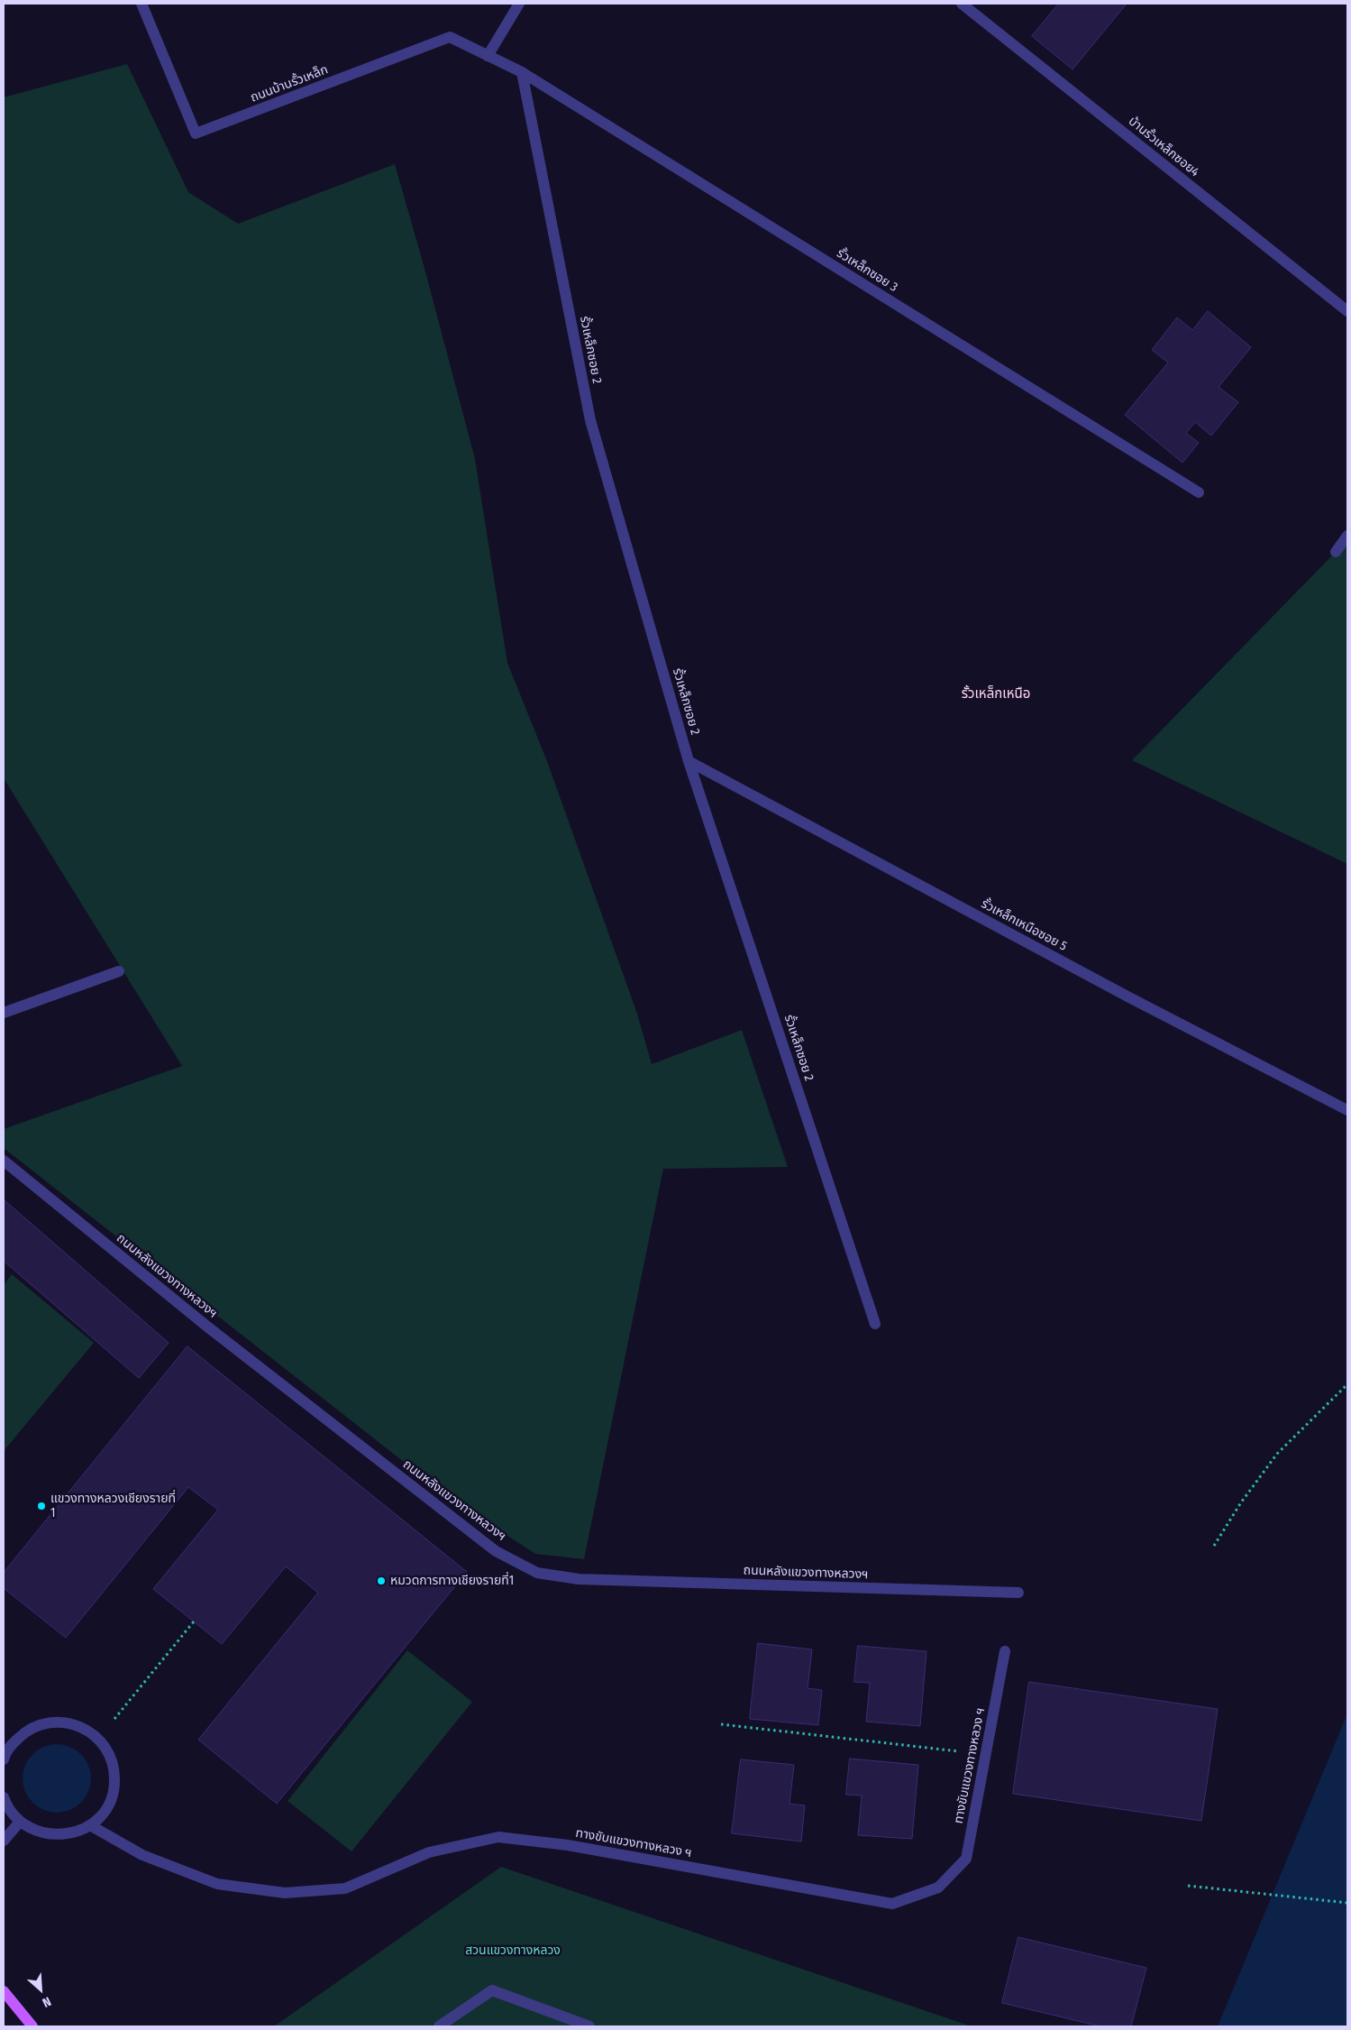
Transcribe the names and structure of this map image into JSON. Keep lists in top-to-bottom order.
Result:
{
  "streets": {
    "street": [
      "ถนนบ้านรั้วเหล็ก",
      "บ้านรั้วเหล็กซอย4",
      "รั้วเหล็กซอย 3",
      "รั้วเหล็กซอย 2",
      "รั้วเหล็กเหนือซอย 5",
      "ถนนหลังแขวงทางหลวงฯ",
      "ทางขับแขวงทางหลวง ฯ"
    ]
  },
  "crossings": [
    ["ถนนบ้านรั้วเหล็ก", "รั้วเหล็กซอย 3"],
    ["ถนนบ้านรั้วเหล็ก", "รั้วเหล็กซอย 2"],
    ["รั้วเหล็กซอย 3", "รั้วเหล็กซอย 2"],
    ["รั้วเหล็กซอย 2", "รั้วเหล็กเหนือซอย 5"]
  ],
  "districts": ["รั้วเหล็กเหนือ"],
  "parks": ["สวนแขวงทางหลวง"],
  "places": ["แขวงทางหลวงเชียงรายที่ 1", "หมวดการทางเชียงรายที่1"],
  "north": "bottom right"
}
